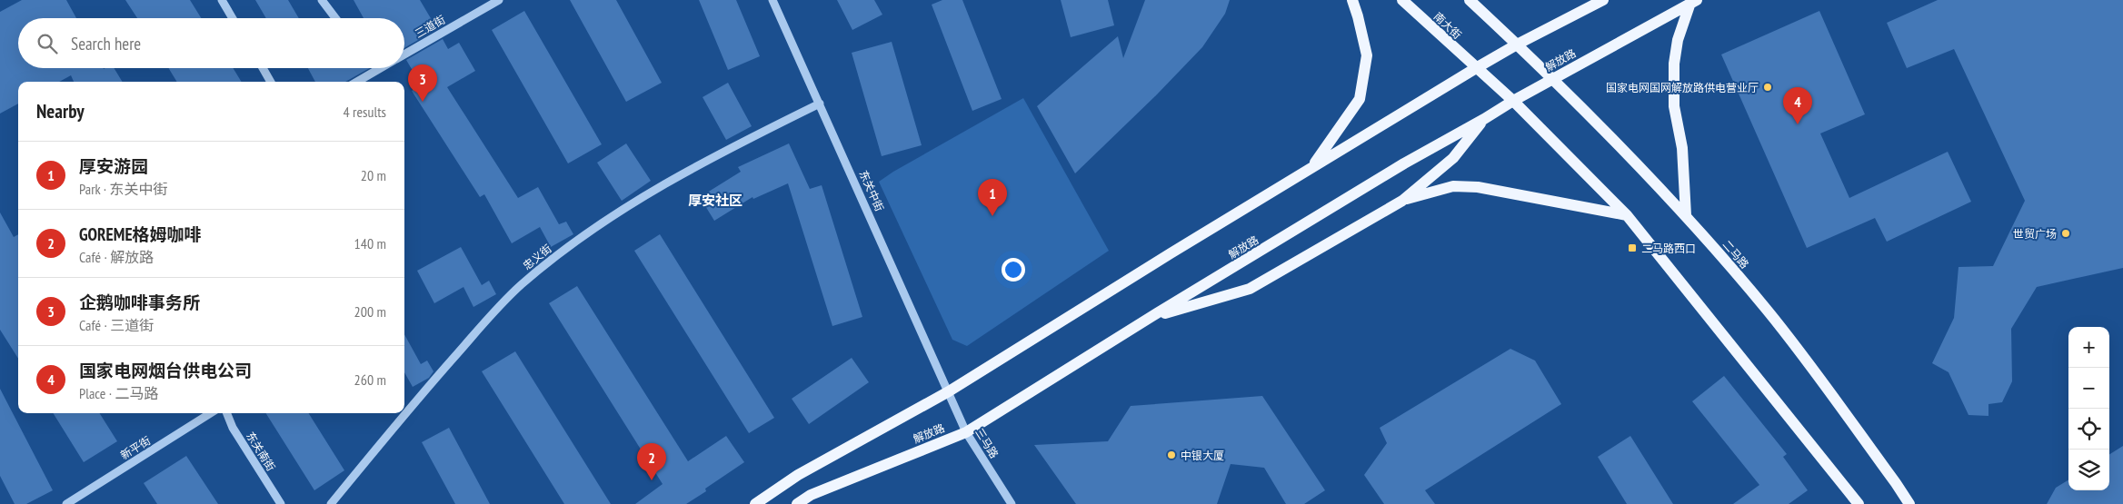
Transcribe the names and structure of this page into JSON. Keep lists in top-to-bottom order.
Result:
{
  "streets": {
    "main road": ["南大街", "解放路", "二马路"],
    "street": [
      "三道街",
      "东关中街",
      "忠义街",
      "三马路",
      "新平街",
      "东关南街"
    ]
  },
  "crossings": [
    ["解放路", "二马路"],
    ["解放路", "三马路"],
    ["东关中街", "忠义街"],
    ["东关中街", "三马路"]
  ],
  "districts": ["厚安社区"],
  "places": {
    "other": ["国家电网国网解放路供电营业厅", "世贸广场", "中银大厦"],
    "transit": ["二马路西口"]
  },
  "page": {
    "search": "Search here",
    "pins": [
      "3",
      "4",
      "1",
      "2"
    ],
    "heading": ["Nearby", "4 results"],
    "list": [
      {
        "mark": "1",
        "name": "厚安游园",
        "note": "Park · 东关中街",
        "value": "20 m"
      },
      {
        "mark": "2",
        "name": "GOREME格姆咖啡",
        "note": "Café · 解放路",
        "value": "140 m"
      },
      {
        "mark": "3",
        "name": "企鹅咖啡事务所",
        "note": "Café · 三道街",
        "value": "200 m"
      },
      {
        "mark": "4",
        "name": "国家电网烟台供电公司",
        "note": "Place · 二马路",
        "value": "260 m"
      }
    ],
    "map_buttons": ["+", "−"]
  }
}
